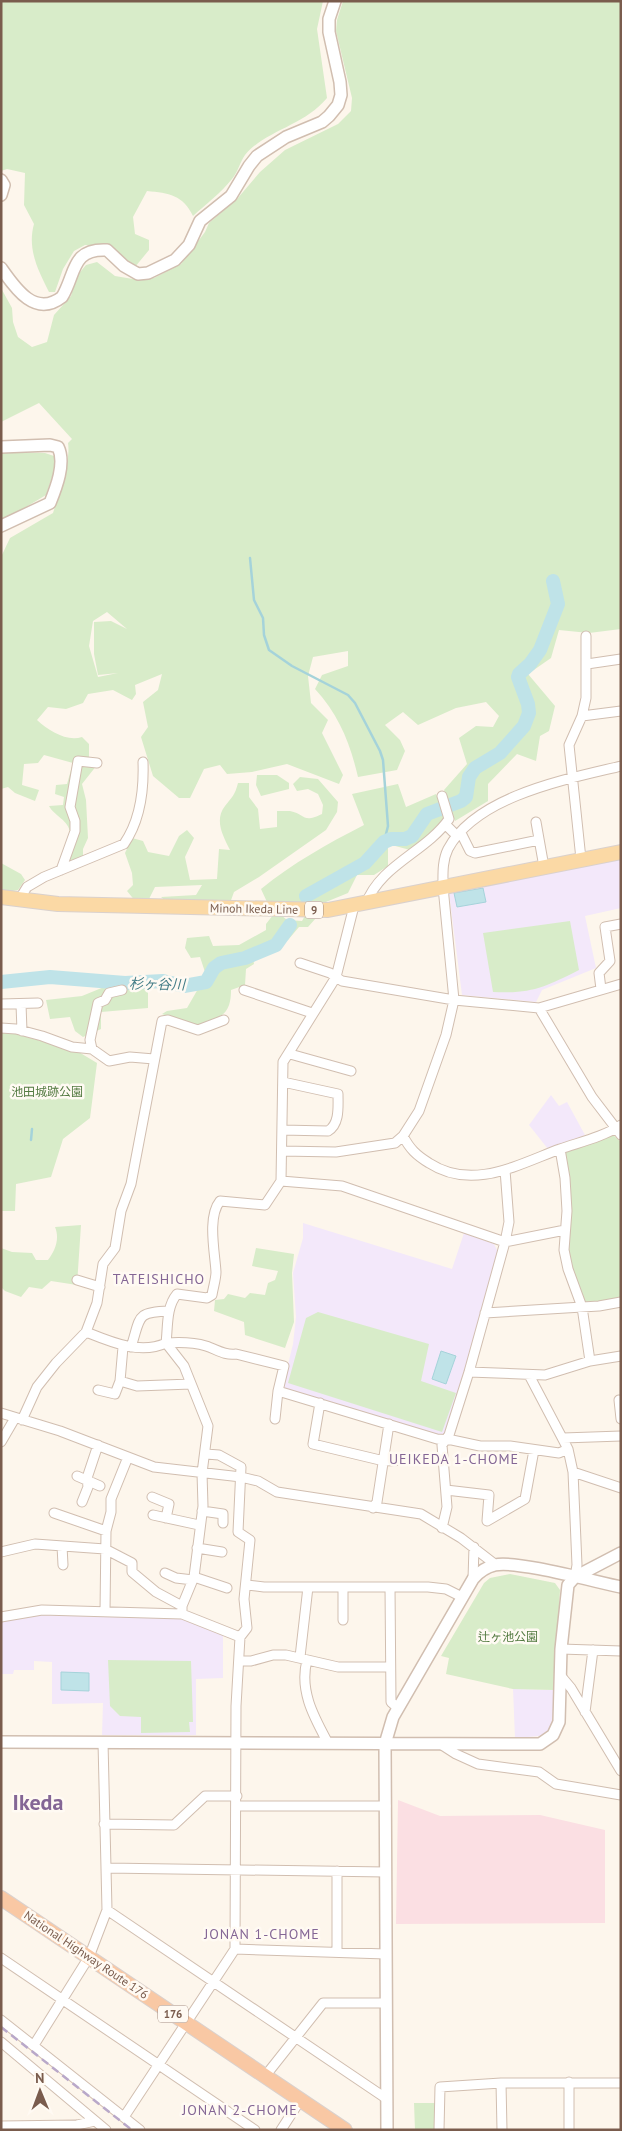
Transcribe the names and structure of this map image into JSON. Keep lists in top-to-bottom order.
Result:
{
  "streets": {
    "highway": ["National Highway Route 176", "176"],
    "main road": ["Minoh Ikeda Line", "9"]
  },
  "districts": [
    "TATEISHICHO",
    "UEIKEDA 1-CHOME",
    "Ikeda",
    "JONAN 1-CHOME",
    "JONAN 2-CHOME"
  ],
  "water": ["杉ヶ谷川"],
  "parks": ["池田城跡公園", "辻ヶ池公園"],
  "north": "top"
}
